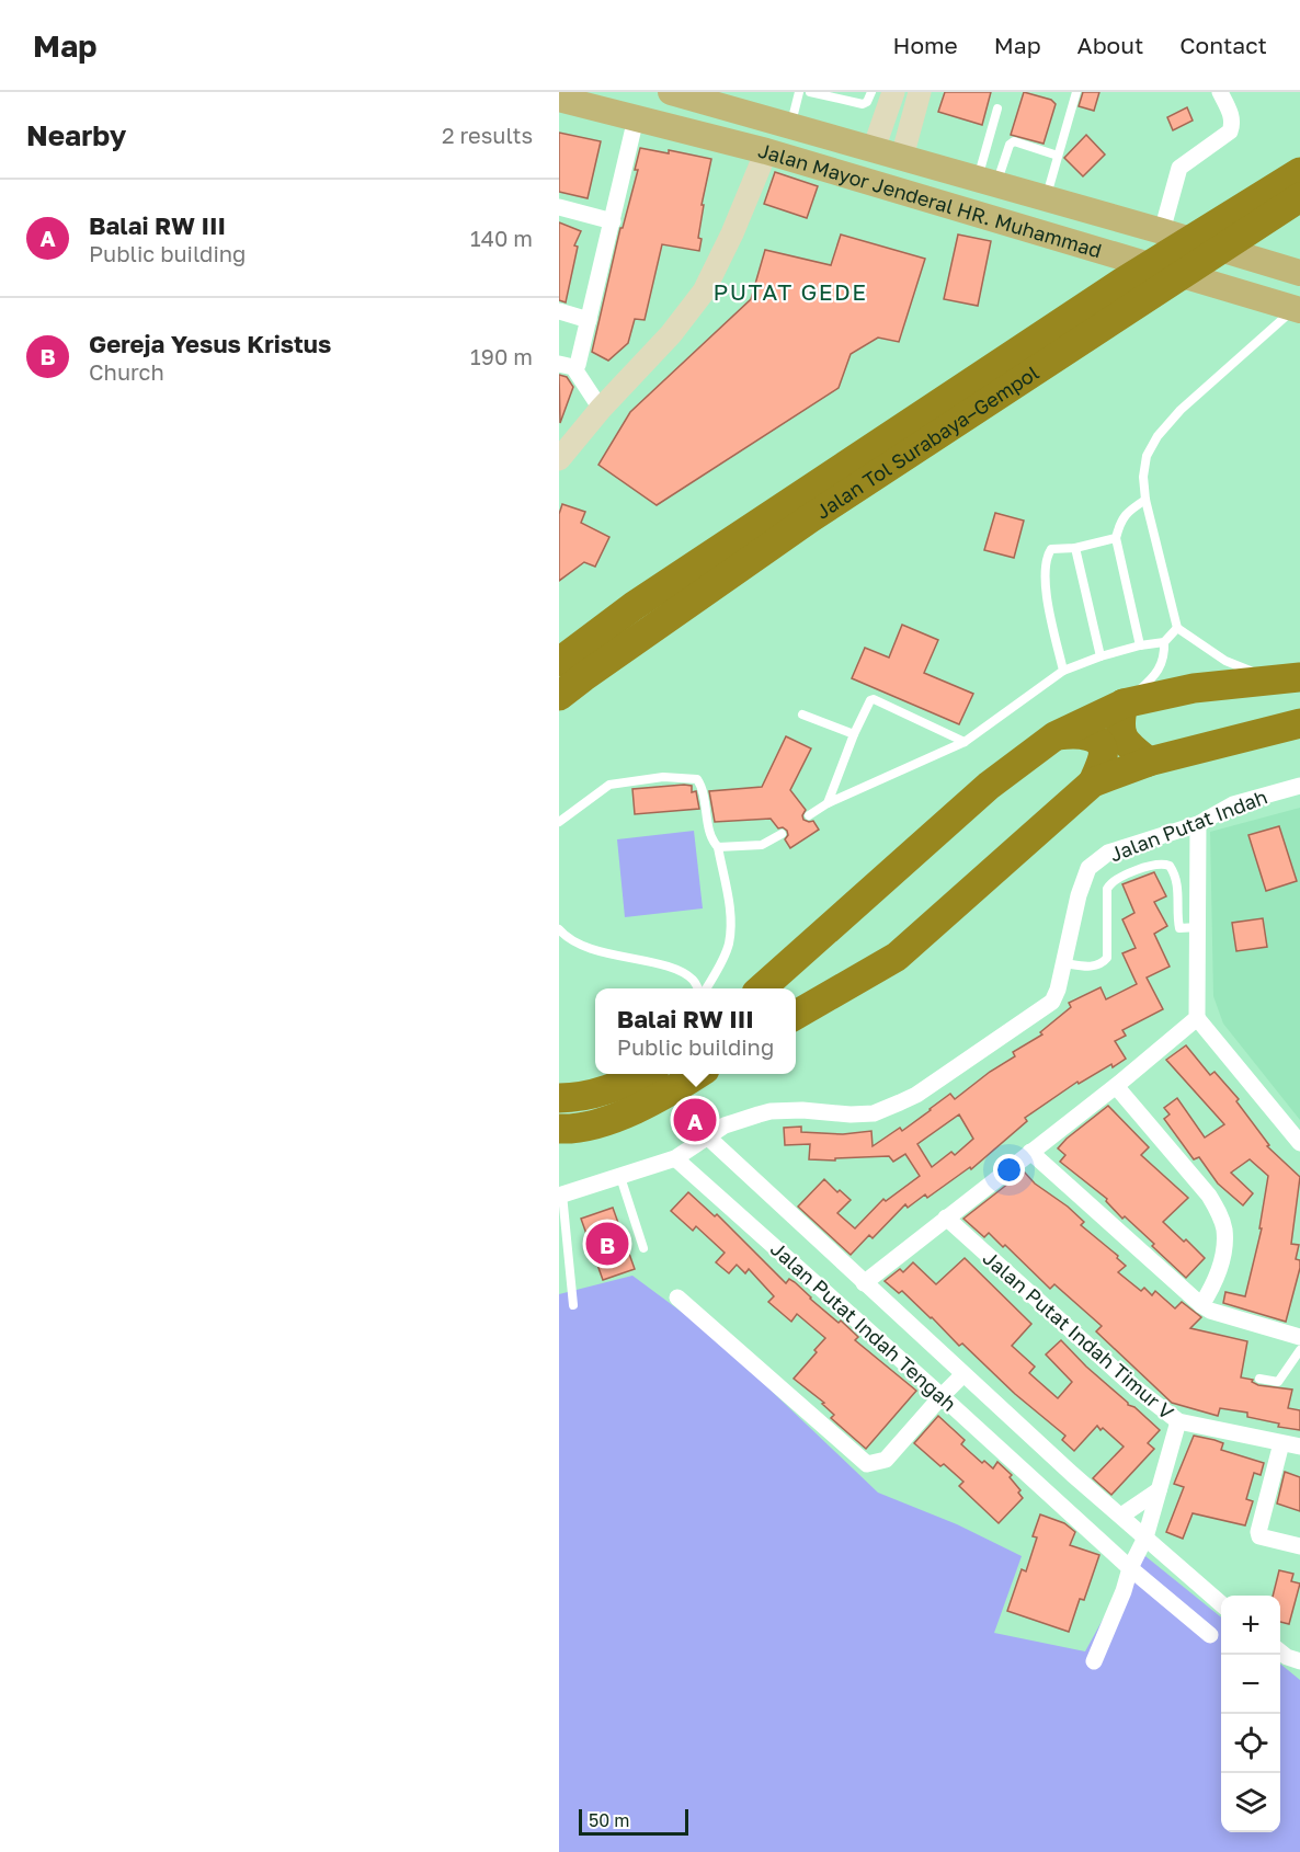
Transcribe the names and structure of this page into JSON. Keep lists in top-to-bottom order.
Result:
{
  "streets": {
    "highway": ["Jalan Tol Surabaya–Gempol"],
    "main road": ["Jalan Mayor Jenderal HR. Muhammad"],
    "street": ["Jalan Putat Indah", "Jalan Putat Indah Tengah", "Jalan Putat Indah Timur V"]
  },
  "crossings": [
    ["Jalan Putat Indah", "Jalan Putat Indah Tengah"]
  ],
  "districts": ["PUTAT GEDE"],
  "scale_bar": "50 m",
  "page": {
    "header": "Map",
    "nav": [
      "Home",
      "Map",
      "About",
      "Contact"
    ],
    "heading": ["Nearby", "2 results"],
    "list": [
      {
        "mark": "A",
        "name": "Balai RW III",
        "note": "Public building",
        "value": "140 m"
      },
      {
        "mark": "B",
        "name": "Gereja Yesus Kristus",
        "note": "Church",
        "value": "190 m"
      }
    ],
    "popup": ["Balai RW III", "Public building"],
    "pins": ["A", "B"],
    "map_buttons": ["+", "−"],
    "scale": "50 m"
  }
}
